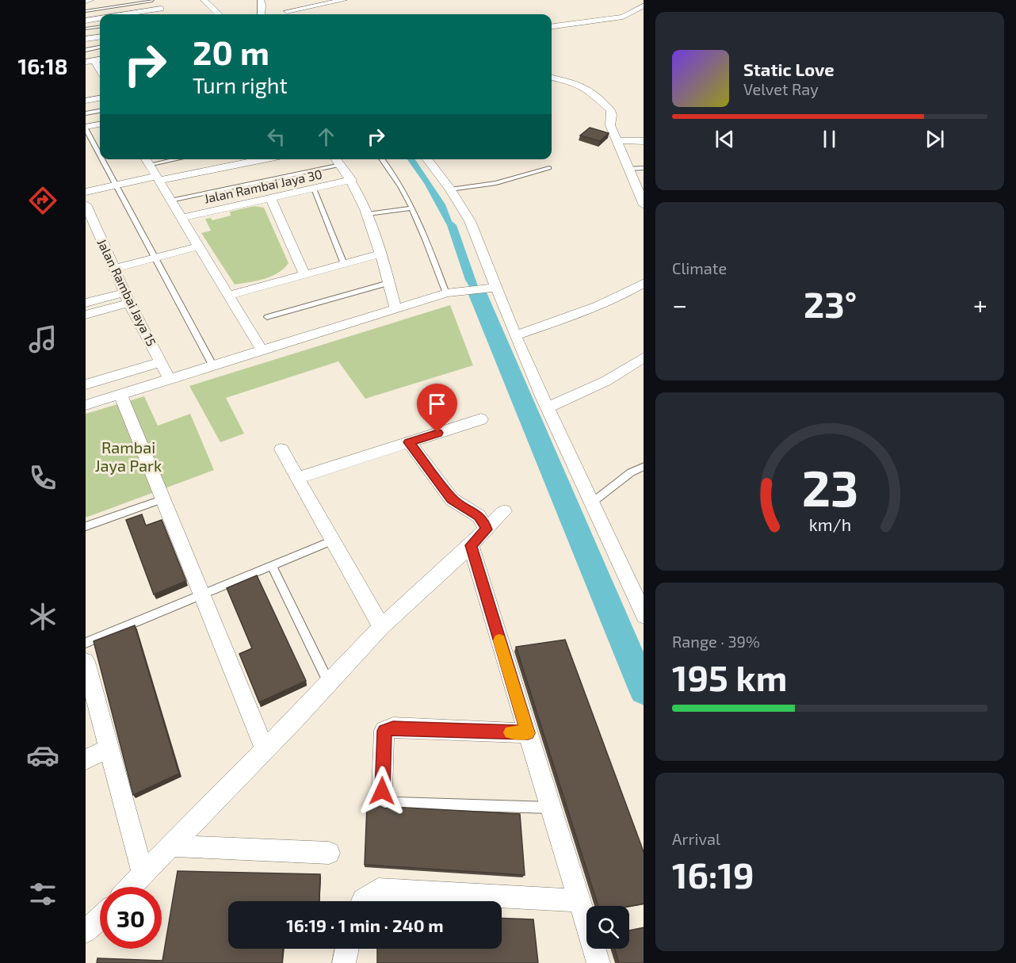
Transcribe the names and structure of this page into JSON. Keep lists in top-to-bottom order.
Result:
{
  "streets": {
    "street": ["Jalan Rambai Jaya 30", "Jalan Rambai Jaya 15"]
  },
  "parks": ["Rambai Jaya Park"],
  "page": {
    "tabs": "16:18",
    "turn": ["20 m", "Turn right"],
    "song": ["Static Love", "Velvet Ray"],
    "tile": [
      "Climate",
      ["Range · 39%", "195 km"],
      ["Arrival", "16:19"]
    ],
    "heat": ["−", "23°", "+"],
    "limit": "30",
    "trip": "16:19 · 1 min · 240 m",
    "gauge": ["23", "km/h"]
  }
}
